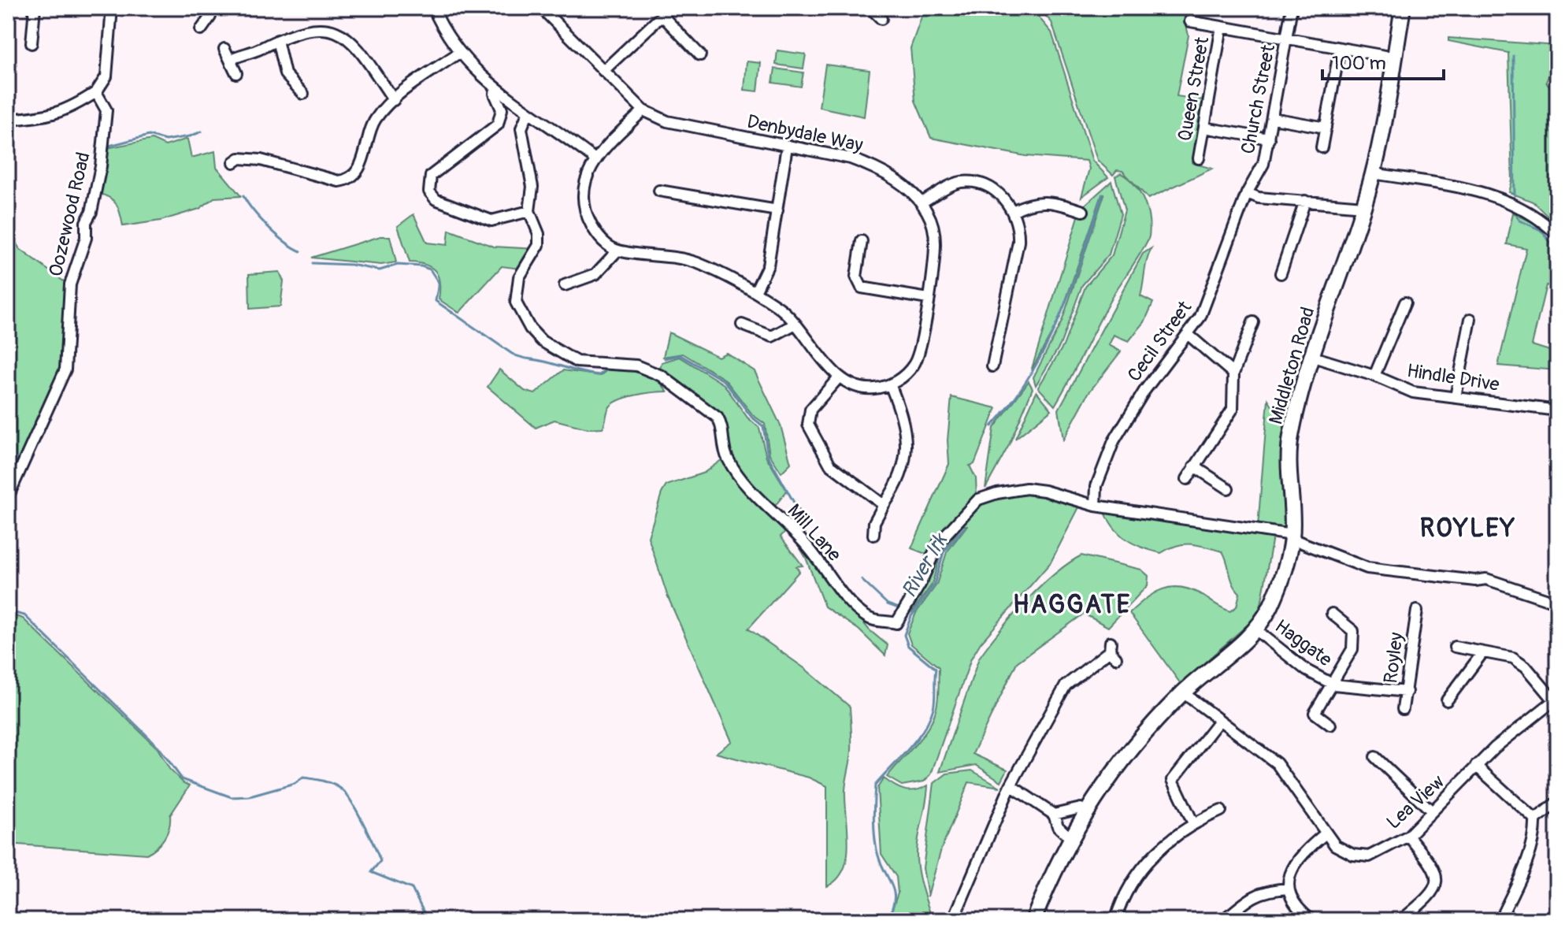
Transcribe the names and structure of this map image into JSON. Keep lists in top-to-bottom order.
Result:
{
  "streets": {
    "main road": ["Middleton Road"],
    "street": [
      "Queen Street",
      "Church Street",
      "Denbydale Way",
      "Oozewood Road",
      "Cecil Street",
      "Hindle Drive",
      "Mill Lane",
      "Haggate",
      "Royley",
      "Lea View"
    ]
  },
  "crossings": [
    ["Church Street", "Cecil Street"],
    ["Cecil Street", "Mill Lane"],
    ["Middleton Road", "Hindle Drive"],
    ["Middleton Road", "Mill Lane"],
    ["Middleton Road", "Haggate"],
    ["Middleton Road", "Lea View"],
    ["Haggate", "Royley"]
  ],
  "districts": ["ROYLEY", "HAGGATE"],
  "water": ["River Irk"],
  "scale_bar": "100 m"
}
